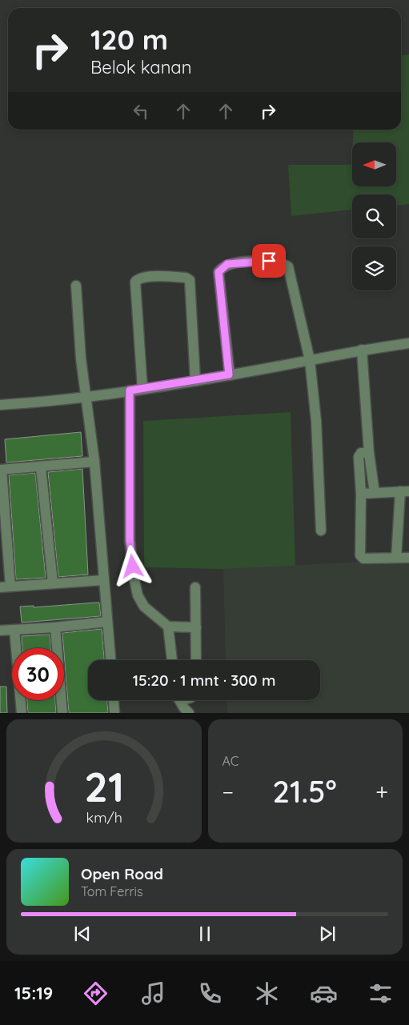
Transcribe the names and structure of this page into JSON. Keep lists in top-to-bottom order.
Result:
{
  "north": "left",
  "page": {
    "turn": ["120 m", "Belok kanan"],
    "limit": "30",
    "trip": "15:20 · 1 mnt · 300 m",
    "tile": "AC",
    "heat": ["−", "21.5°", "+"],
    "song": ["Open Road", "Tom Ferris"],
    "tabs": "15:19",
    "gauge": ["21", "km/h"]
  }
}
